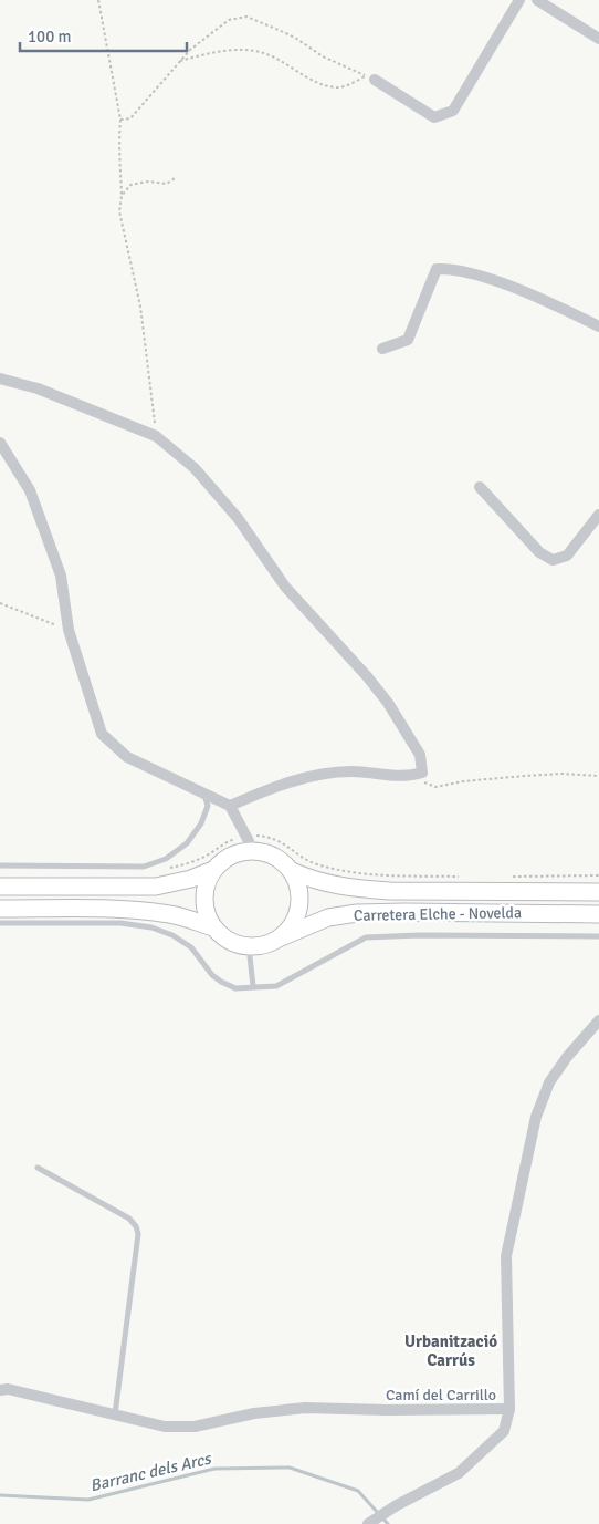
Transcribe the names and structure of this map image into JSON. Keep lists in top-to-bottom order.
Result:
{
  "streets": {
    "main road": ["Carretera Elche - Novelda"],
    "street": ["Camí del Carrillo"]
  },
  "districts": ["Urbanització Carrús"],
  "water": ["Barranc dels Arcs"],
  "scale_bar": "100 m"
}
